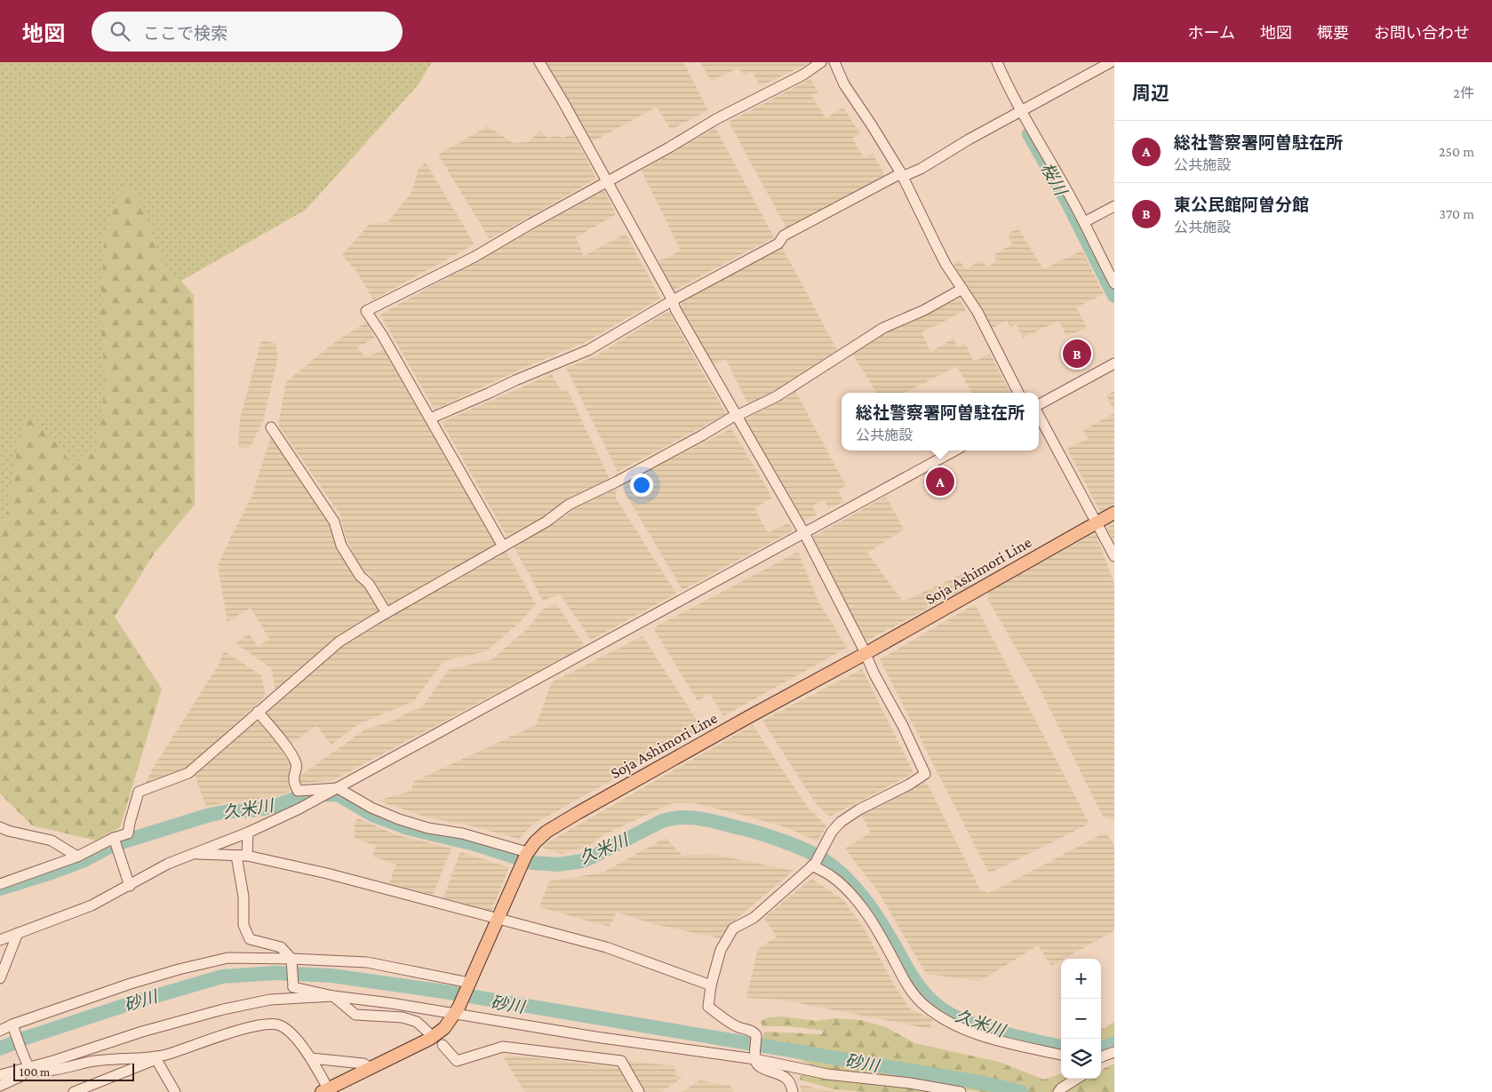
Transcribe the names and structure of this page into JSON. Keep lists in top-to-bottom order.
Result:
{
  "streets": {
    "main road": ["Soja Ashimori Line"]
  },
  "water": ["桜川", "久米川", "砂川"],
  "scale_bar": "100 m",
  "page": {
    "header": "地図",
    "search": "ここで検索",
    "nav": [
      "ホーム",
      "地図",
      "概要",
      "お問い合わせ"
    ],
    "heading": ["周辺", "2件"],
    "list": [
      {
        "mark": "A",
        "name": "総社警察署阿曽駐在所",
        "note": "公共施設",
        "value": "250 m"
      },
      {
        "mark": "B",
        "name": "東公民館阿曽分館",
        "note": "公共施設",
        "value": "370 m"
      }
    ],
    "pins": ["B", "A"],
    "popup": ["総社警察署阿曽駐在所", "公共施設"],
    "map_buttons": ["+", "−"],
    "scale": "100 m"
  }
}
